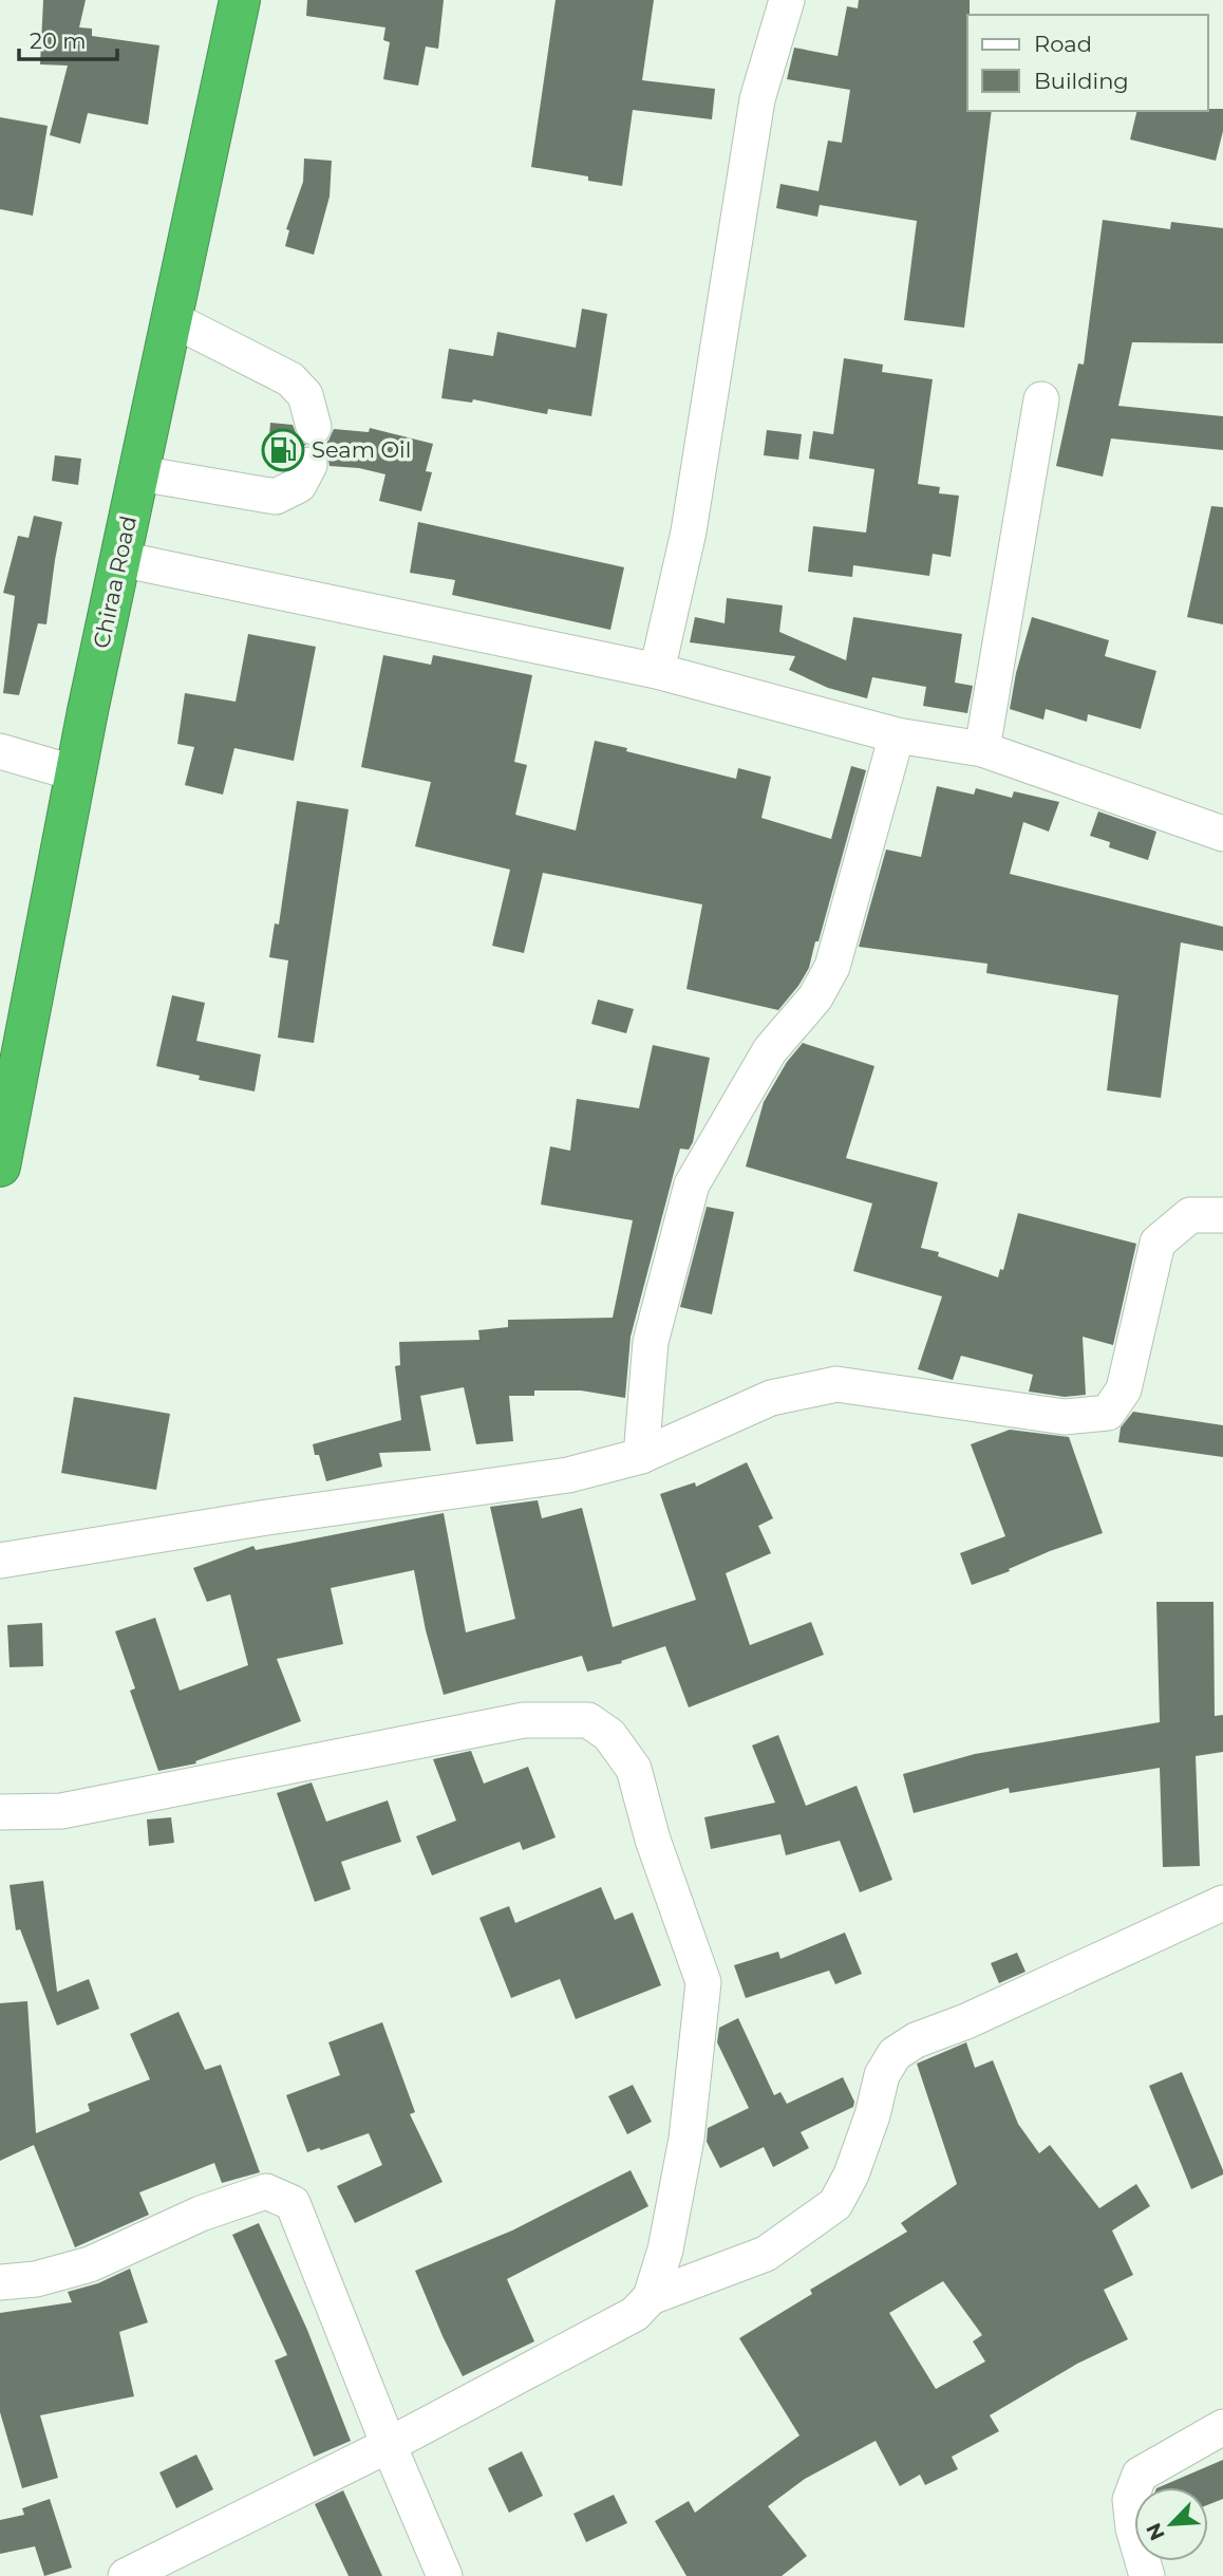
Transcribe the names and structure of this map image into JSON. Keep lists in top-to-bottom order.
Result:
{
  "streets": {
    "highway": ["Chiraa Road"]
  },
  "places": {
    "fuel station": ["Seam Oil"]
  },
  "legend": ["Road", "Building"],
  "scale_bar": "20 m",
  "north": "bottom left"
}
